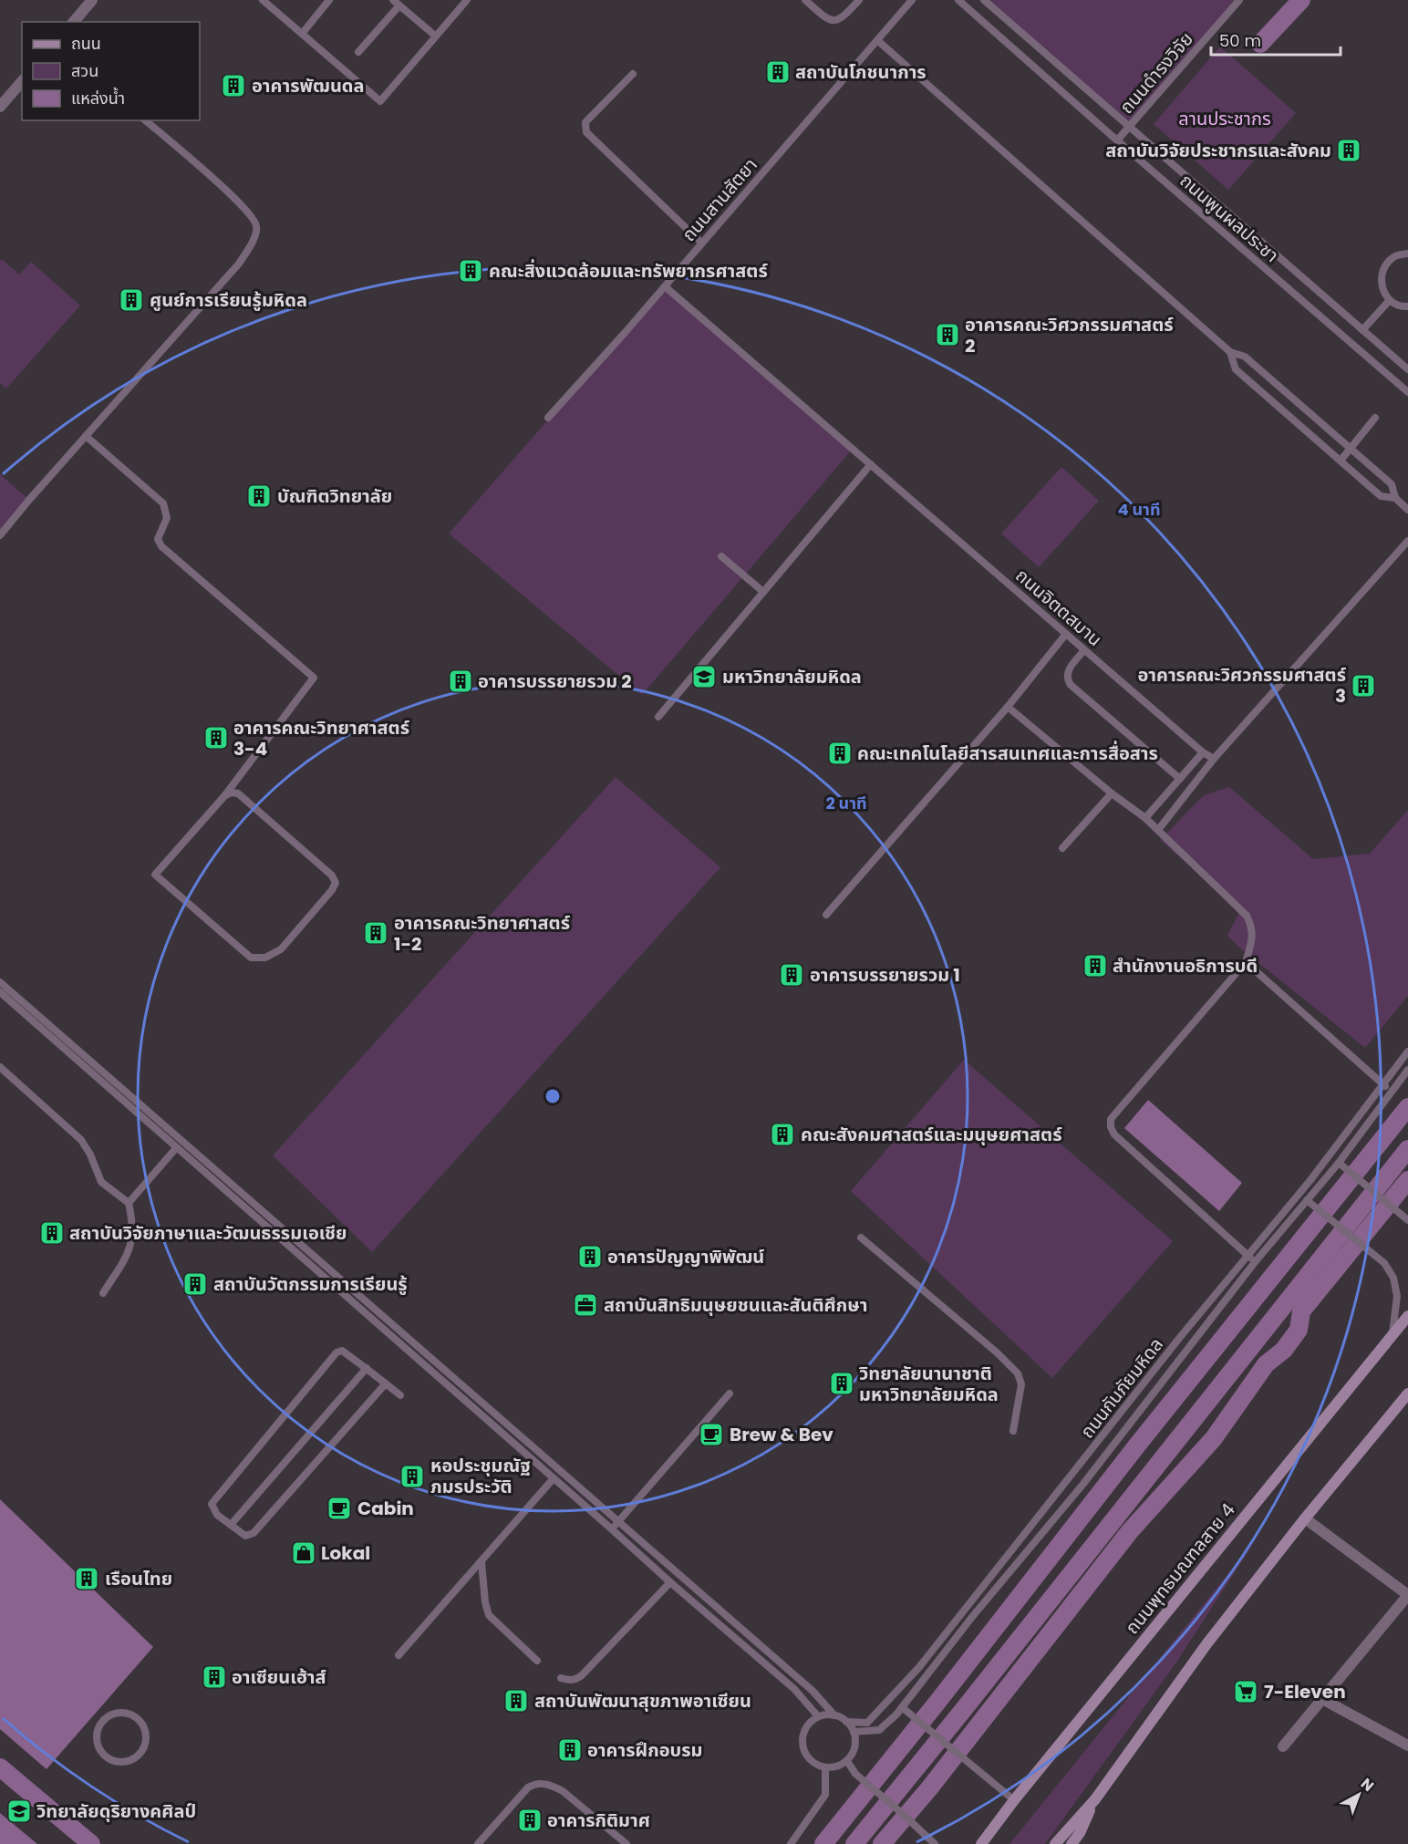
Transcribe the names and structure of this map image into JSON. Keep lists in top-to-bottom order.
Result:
{
  "streets": {
    "main road": ["ถนนพุทธมณฑลสาย 4"],
    "lane": [
      "ถนนดำรงวิจัย",
      "ถนนสานสัตยา",
      "ถนนพูนผลประชา",
      "ถนนจิตตสมาน",
      "ถนนกันภัยมหิดล"
    ]
  },
  "crossings": [
    ["ถนนดำรงวิจัย", "ถนนพูนผลประชา"],
    ["ถนนสานสัตยา", "ถนนจิตตสมาน"]
  ],
  "parks": ["ลานประชากร"],
  "places": {
    "building": [
      "สถาบันโภชนาการ",
      "อาคารพัฒนดล",
      "สถาบันวิจัยประชากรและสังคม",
      "คณะสิ่งแวดล้อมและทรัพยากรศาสตร์",
      "ศูนย์การเรียนรู้มหิดล",
      "อาคารคณะวิศวกรรมศาสตร์ 2",
      "บัณฑิตวิทยาลัย",
      "อาคารบรรยายรวม 2",
      "อาคารคณะวิศวกรรมศาสตร์ 3",
      "อาคารคณะวิทยาศาสตร์ 3-4",
      "คณะเทคโนโลยีสารสนเทศและการสื่อสาร",
      "อาคารคณะวิทยาศาสตร์ 1-2",
      "สำนักงานอธิการบดี",
      "อาคารบรรยายรวม 1",
      "คณะสังคมศาสตร์และมนุษยศาสตร์",
      "สถาบันวิจัยภาษาและวัฒนธรรมเอเชีย",
      "อาคารปัญญาพิพัฒน์",
      "สถาบันวัตกรรมการเรียนรู้",
      "วิทยาลัยนานาชาติ มหาวิทยาลัยมหิดล",
      "หอประชุมณัฐ ภมรประวัติ",
      "เรือนไทย",
      "อาเซียนเฮ้าส์",
      "สถาบันพัฒนาสุขภาพอาเซียน",
      "อาคารฝึกอบรม",
      "อาคารกิติมาศ"
    ],
    "school or university": ["มหาวิทยาลัยมหิดล", "วิทยาลัยดุริยางคศิลป์"],
    "office": ["สถาบันสิทธิมนุษยชนและสันติศึกษา"],
    "cafe": ["Brew & Bev", "Cabin"],
    "shop": ["Lokal"],
    "supermarket": ["7-Eleven"]
  },
  "legend": ["ถนน", "สวน", "แหล่งน้ำ"],
  "scale_bar": "50 m",
  "north": "top right",
  "rings": ["4 นาที", "2 นาที"]
}
